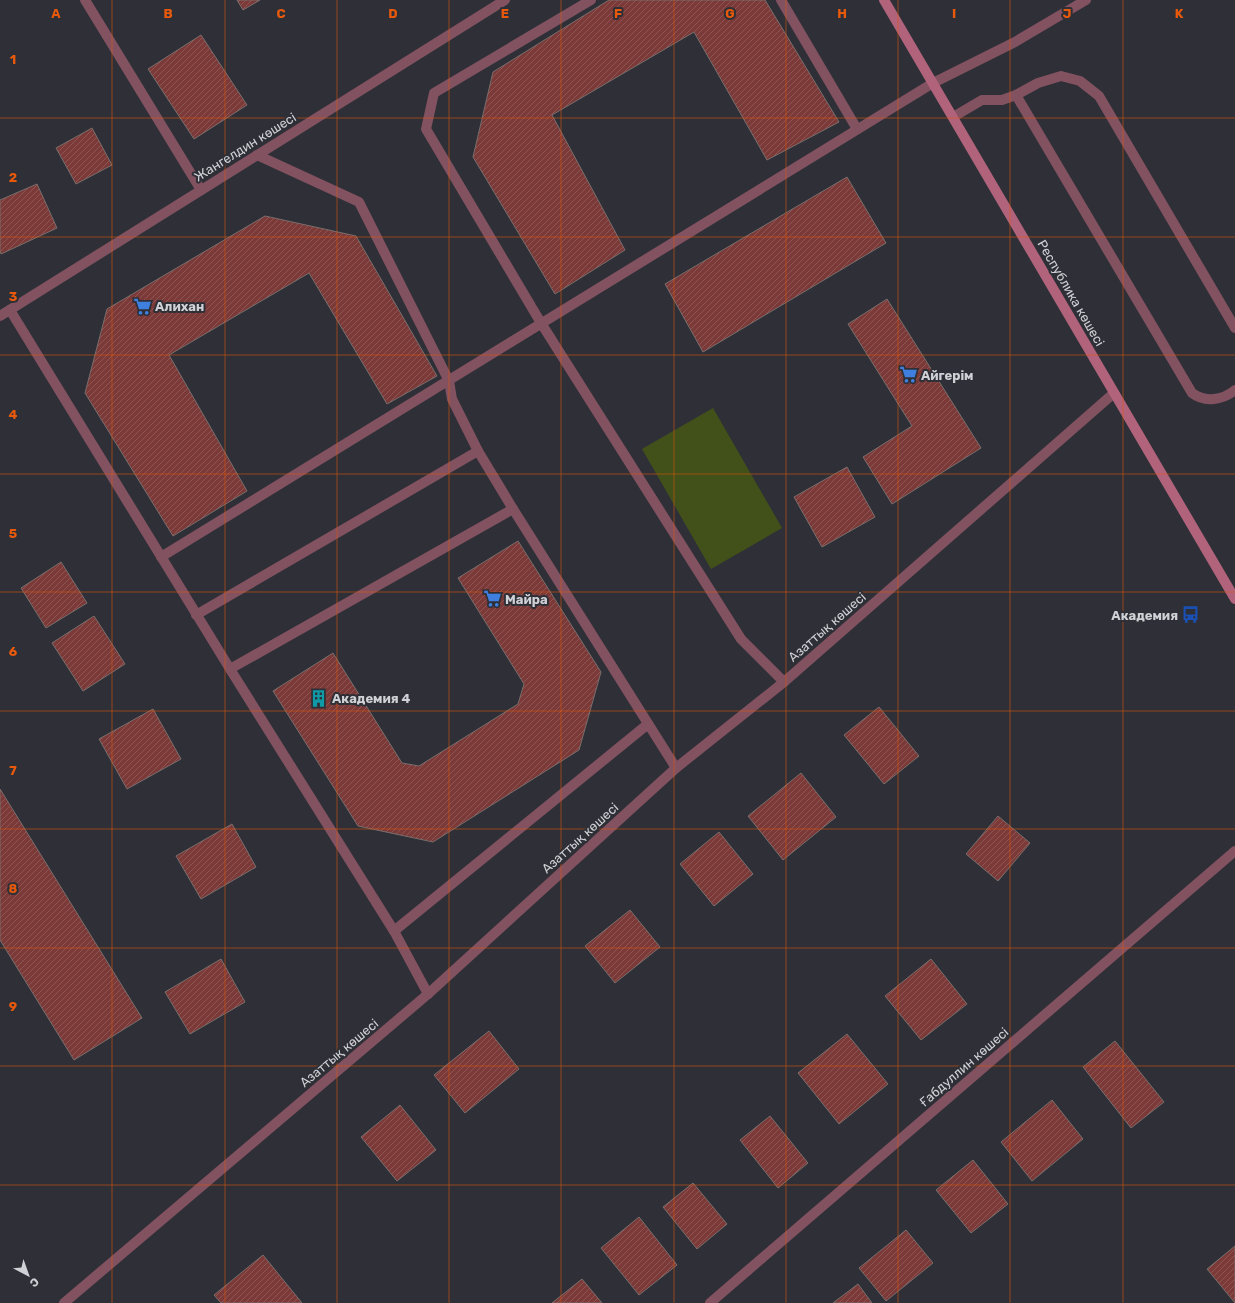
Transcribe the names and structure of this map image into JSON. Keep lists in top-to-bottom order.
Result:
{
  "streets": {
    "main road": ["Республика көшесі"],
    "street": ["Жангелдин көшесі", "Азаттық көшесі", "Ғабдуллин көшесі"]
  },
  "crossings": [
    ["Республика көшесі", "Азаттық көшесі"]
  ],
  "places": {
    "supermarket": ["Алихан", "Айгерім", "Майра"],
    "bus stop": ["Академия"],
    "building": ["Академия 4"]
  },
  "north": "bottom right",
  "grid": {
    "columns": [
      "A",
      "B",
      "C",
      "D",
      "E",
      "F",
      "G",
      "H",
      "I",
      "J",
      "K"
    ],
    "rows": [
      "1",
      "2",
      "3",
      "4",
      "5",
      "6",
      "7",
      "8",
      "9"
    ]
  }
}
